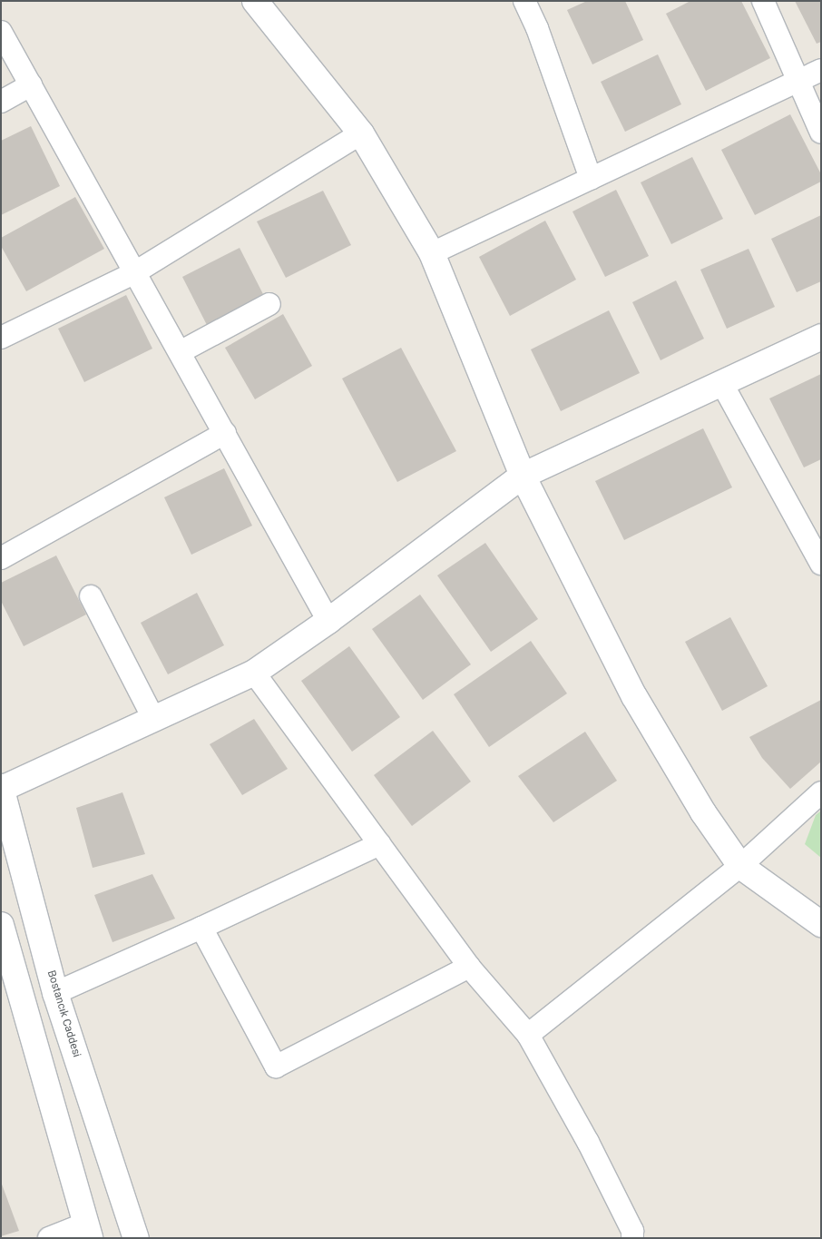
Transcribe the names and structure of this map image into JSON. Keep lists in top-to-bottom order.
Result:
{
  "streets": {
    "street": ["Bostancık Caddesi"]
  }
}
